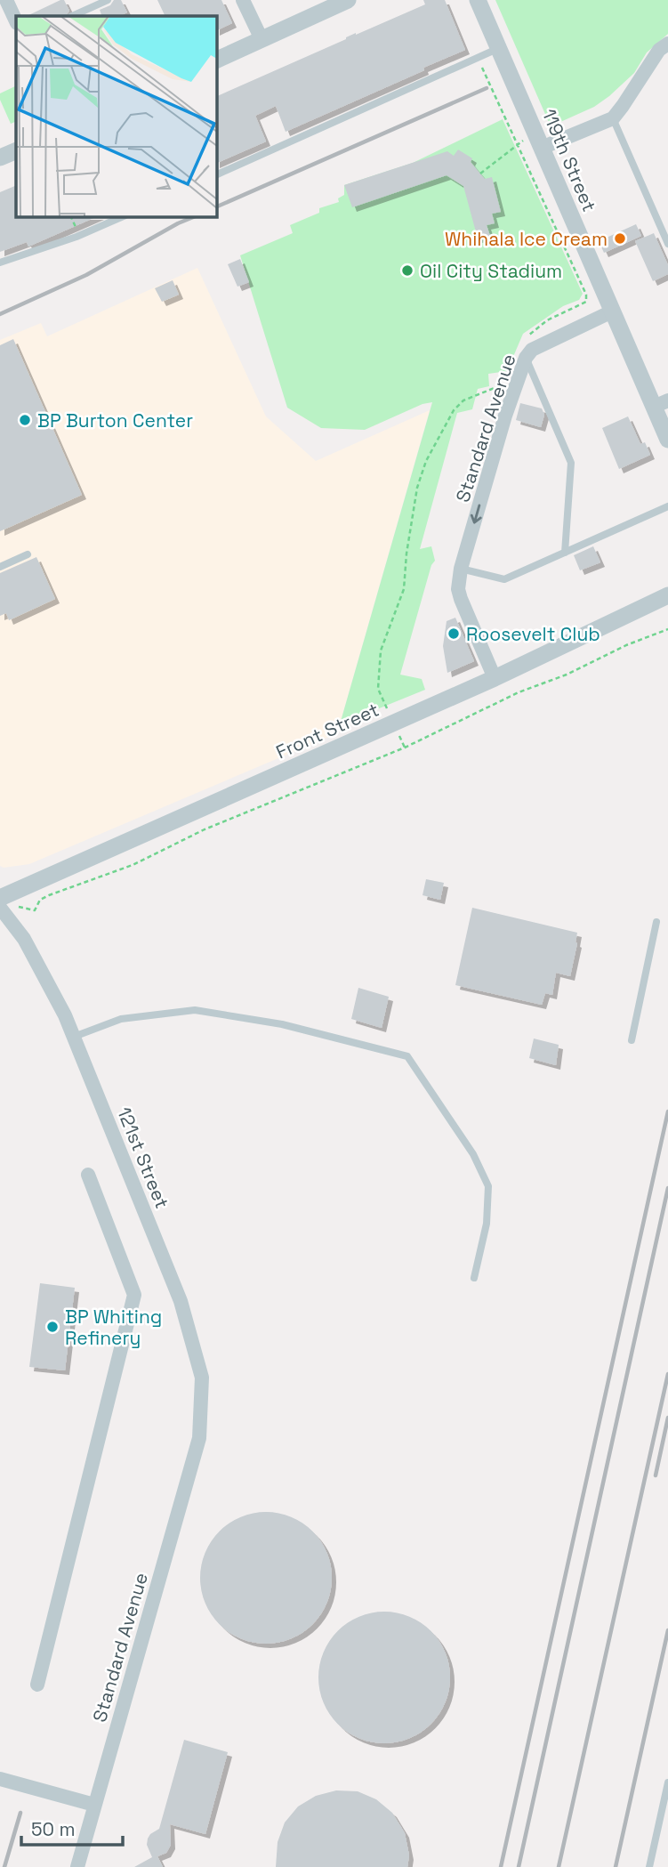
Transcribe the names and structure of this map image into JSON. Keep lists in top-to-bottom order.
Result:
{
  "streets": {
    "street": [
      "119th Street",
      "Standard Avenue",
      "Front Street",
      "121st Street"
    ]
  },
  "crossings": [
    ["119th Street", "Standard Avenue"],
    ["Standard Avenue", "Front Street"],
    ["Standard Avenue", "121st Street"]
  ],
  "places": [
    "Whihala Ice Cream",
    "Oil City Stadium",
    "BP Burton Center",
    "Roosevelt Club",
    "BP Whiting Refinery"
  ],
  "scale_bar": "50 m"
}
